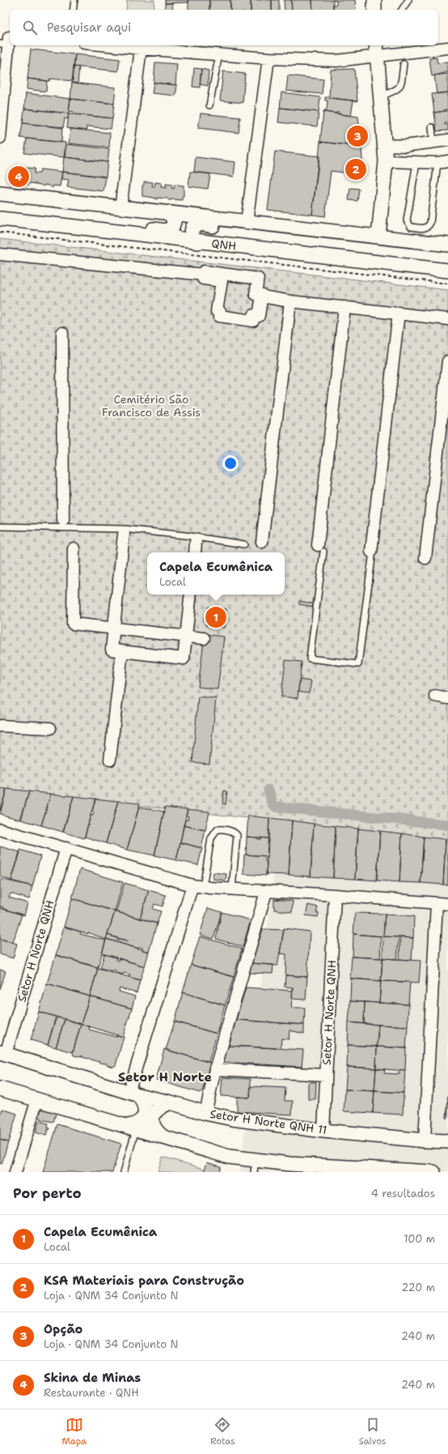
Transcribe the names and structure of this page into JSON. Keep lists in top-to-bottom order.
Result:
{
  "streets": {
    "street": ["QNH", "Setor H Norte QNH", "Setor H Norte QNH 11"]
  },
  "crossings": [
    ["Setor H Norte QNH", "Setor H Norte QNH 11"]
  ],
  "districts": ["Setor H Norte"],
  "parks": ["Cemitério São Francisco de Assis"],
  "page": {
    "search": "Pesquisar aqui",
    "pins": [
      "3",
      "2",
      "4",
      "1"
    ],
    "popup": ["Capela Ecumênica", "Local"],
    "heading": ["Por perto", "4 resultados"],
    "list": [
      {
        "mark": "1",
        "name": "Capela Ecumênica",
        "note": "Local",
        "value": "100 m"
      },
      {
        "mark": "2",
        "name": "KSA Materiais para Construção",
        "note": "Loja · QNM 34 Conjunto N",
        "value": "220 m"
      },
      {
        "mark": "3",
        "name": "Opção",
        "note": "Loja · QNM 34 Conjunto N",
        "value": "240 m"
      },
      {
        "mark": "4",
        "name": "Skina de Minas",
        "note": "Restaurante · QNH",
        "value": "240 m"
      }
    ],
    "nav": ["Mapa", "Rotas", "Salvos"]
  }
}
